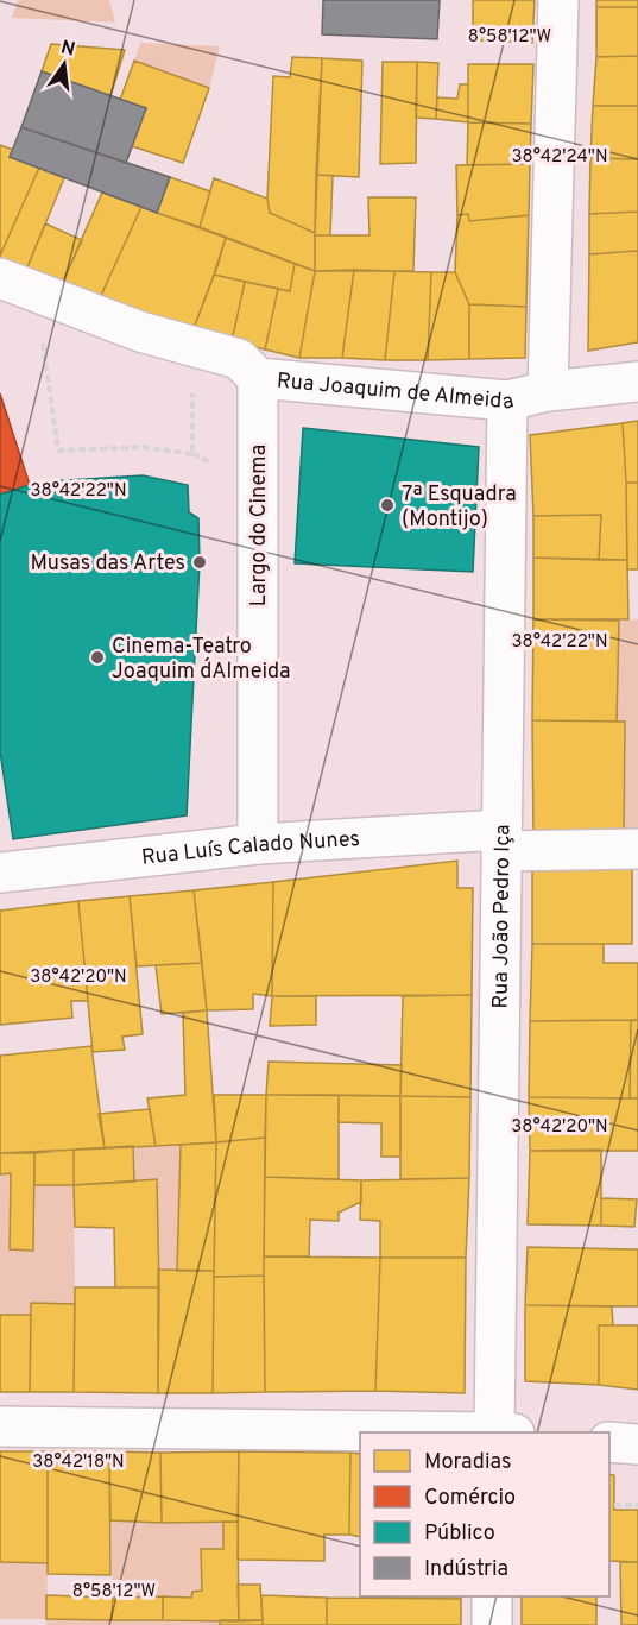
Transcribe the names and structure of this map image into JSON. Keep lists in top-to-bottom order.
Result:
{
  "streets": {
    "street": [
      "Rua Joaquim de Almeida",
      "Largo do Cinema",
      "Rua Luís Calado Nunes",
      "Rua João Pedro Iça"
    ]
  },
  "crossings": [
    ["Rua Joaquim de Almeida", "Largo do Cinema"],
    ["Rua Joaquim de Almeida", "Rua João Pedro Iça"],
    ["Largo do Cinema", "Rua Luís Calado Nunes"],
    ["Rua Luís Calado Nunes", "Rua João Pedro Iça"]
  ],
  "places": ["7ª Esquadra (Montijo)", "Musas das Artes", "Cinema-Teatro Joaquim d´Almeida"],
  "legend": [
    "Moradias",
    "Comércio",
    "Público",
    "Indústria"
  ],
  "north": "top",
  "coordinates": [
    "8°58'12\"W",
    "38°42'24\"N",
    "38°42'22\"N",
    "38°42'20\"N",
    "38°42'18\"N"
  ]
}
